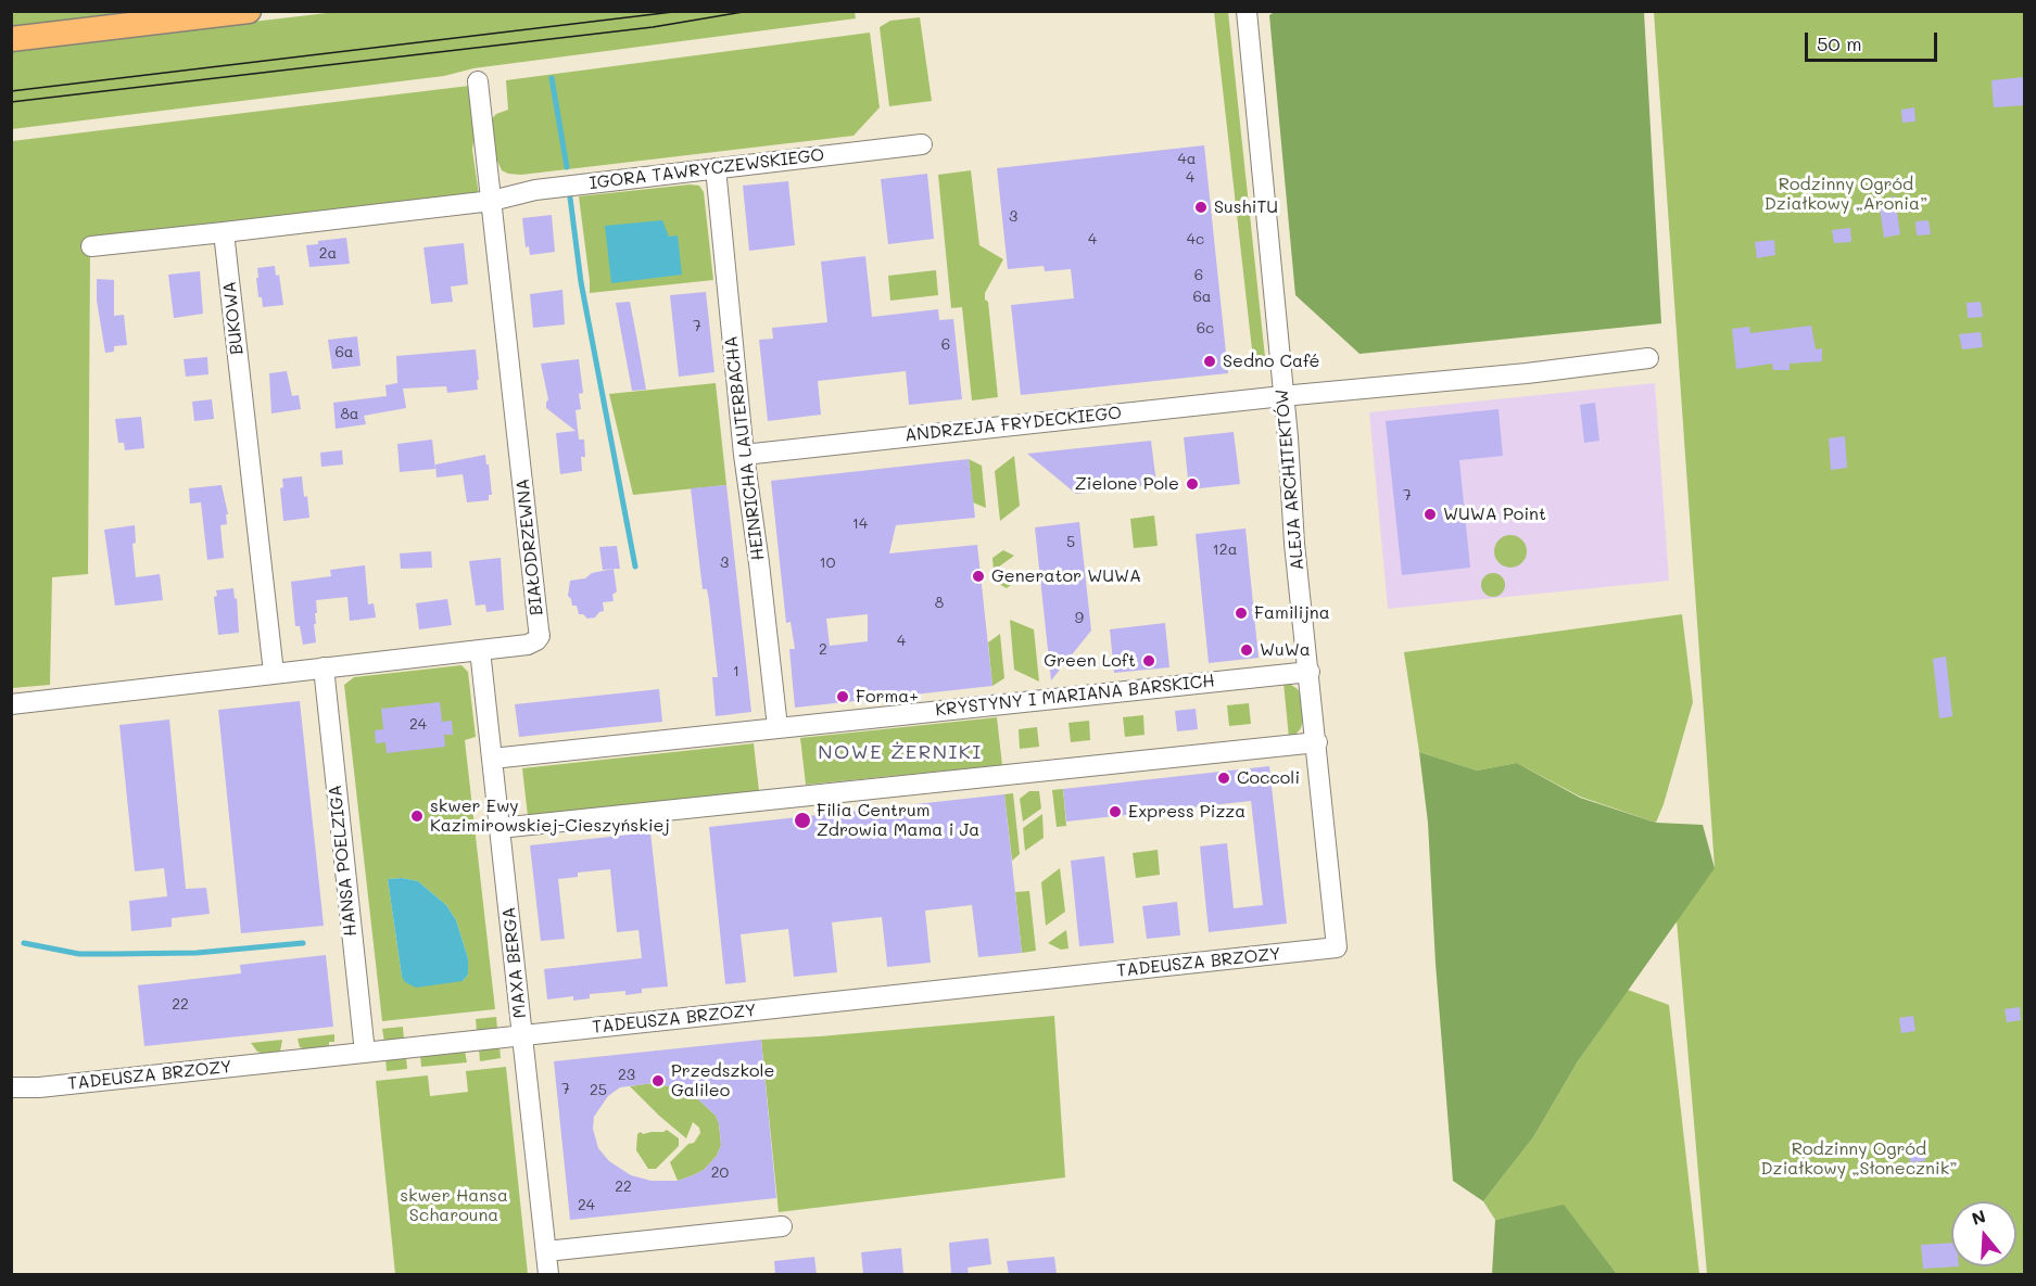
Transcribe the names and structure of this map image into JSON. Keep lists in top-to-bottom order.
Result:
{
  "streets": {
    "street": [
      "IGORA TAWRYCZEWSKIEGO",
      "BUKOWA",
      "ANDRZEJA FRYDECKIEGO",
      "HEINRICHA LAUTERBACHA",
      "ALEJA ARCHITEKTÓW",
      "BIAŁODRZEWNA",
      "KRYSTYNY I MARIANA BARSKICH",
      "HANSA POELZIGA",
      "MAXA BERGA",
      "TADEUSZA BRZOZY"
    ]
  },
  "crossings": [
    ["IGORA TAWRYCZEWSKIEGO", "HEINRICHA LAUTERBACHA"],
    ["IGORA TAWRYCZEWSKIEGO", "BIAŁODRZEWNA"],
    ["BUKOWA", "BIAŁODRZEWNA"],
    ["ANDRZEJA FRYDECKIEGO", "HEINRICHA LAUTERBACHA"],
    ["ANDRZEJA FRYDECKIEGO", "ALEJA ARCHITEKTÓW"],
    ["HEINRICHA LAUTERBACHA", "KRYSTYNY I MARIANA BARSKICH"],
    ["ALEJA ARCHITEKTÓW", "KRYSTYNY I MARIANA BARSKICH"],
    ["ALEJA ARCHITEKTÓW", "TADEUSZA BRZOZY"],
    ["BIAŁODRZEWNA", "HANSA POELZIGA"],
    ["BIAŁODRZEWNA", "MAXA BERGA"],
    ["KRYSTYNY I MARIANA BARSKICH", "MAXA BERGA"],
    ["HANSA POELZIGA", "TADEUSZA BRZOZY"],
    ["MAXA BERGA", "TADEUSZA BRZOZY"]
  ],
  "districts": ["NOWE ŻERNIKI"],
  "parks": ["Rodzinny Ogród Działkowy „Aronia”", "Rodzinny Ogród Działkowy „Słonecznik”", "skwer Hansa Scharouna"],
  "places": [
    "SushiTU",
    "Sedno Café",
    "Zielone Pole",
    "WUWA Point",
    "Generator WUWA",
    "Familijna",
    "WuWa",
    "Green Loft",
    "Forma+",
    "Coccoli",
    "Express Pizza",
    "skwer Ewy Kazimirowskiej-Cieszyńskiej",
    "Filia Centrum Zdrowia Mama i Ja",
    "Przedszkole Galileo"
  ],
  "house_numbers": [
    "4a",
    "4",
    "3",
    "4",
    "4c",
    "2a",
    "6",
    "6a",
    "7",
    "6c",
    "6",
    "6a",
    "8a",
    "7",
    "14",
    "5",
    "12a",
    "3",
    "10",
    "8",
    "9",
    "4",
    "2",
    "1",
    "24",
    "22",
    "23",
    "7",
    "25",
    "20",
    "22",
    "24"
  ],
  "scale_bar": "50 m",
  "north": "top"
}
